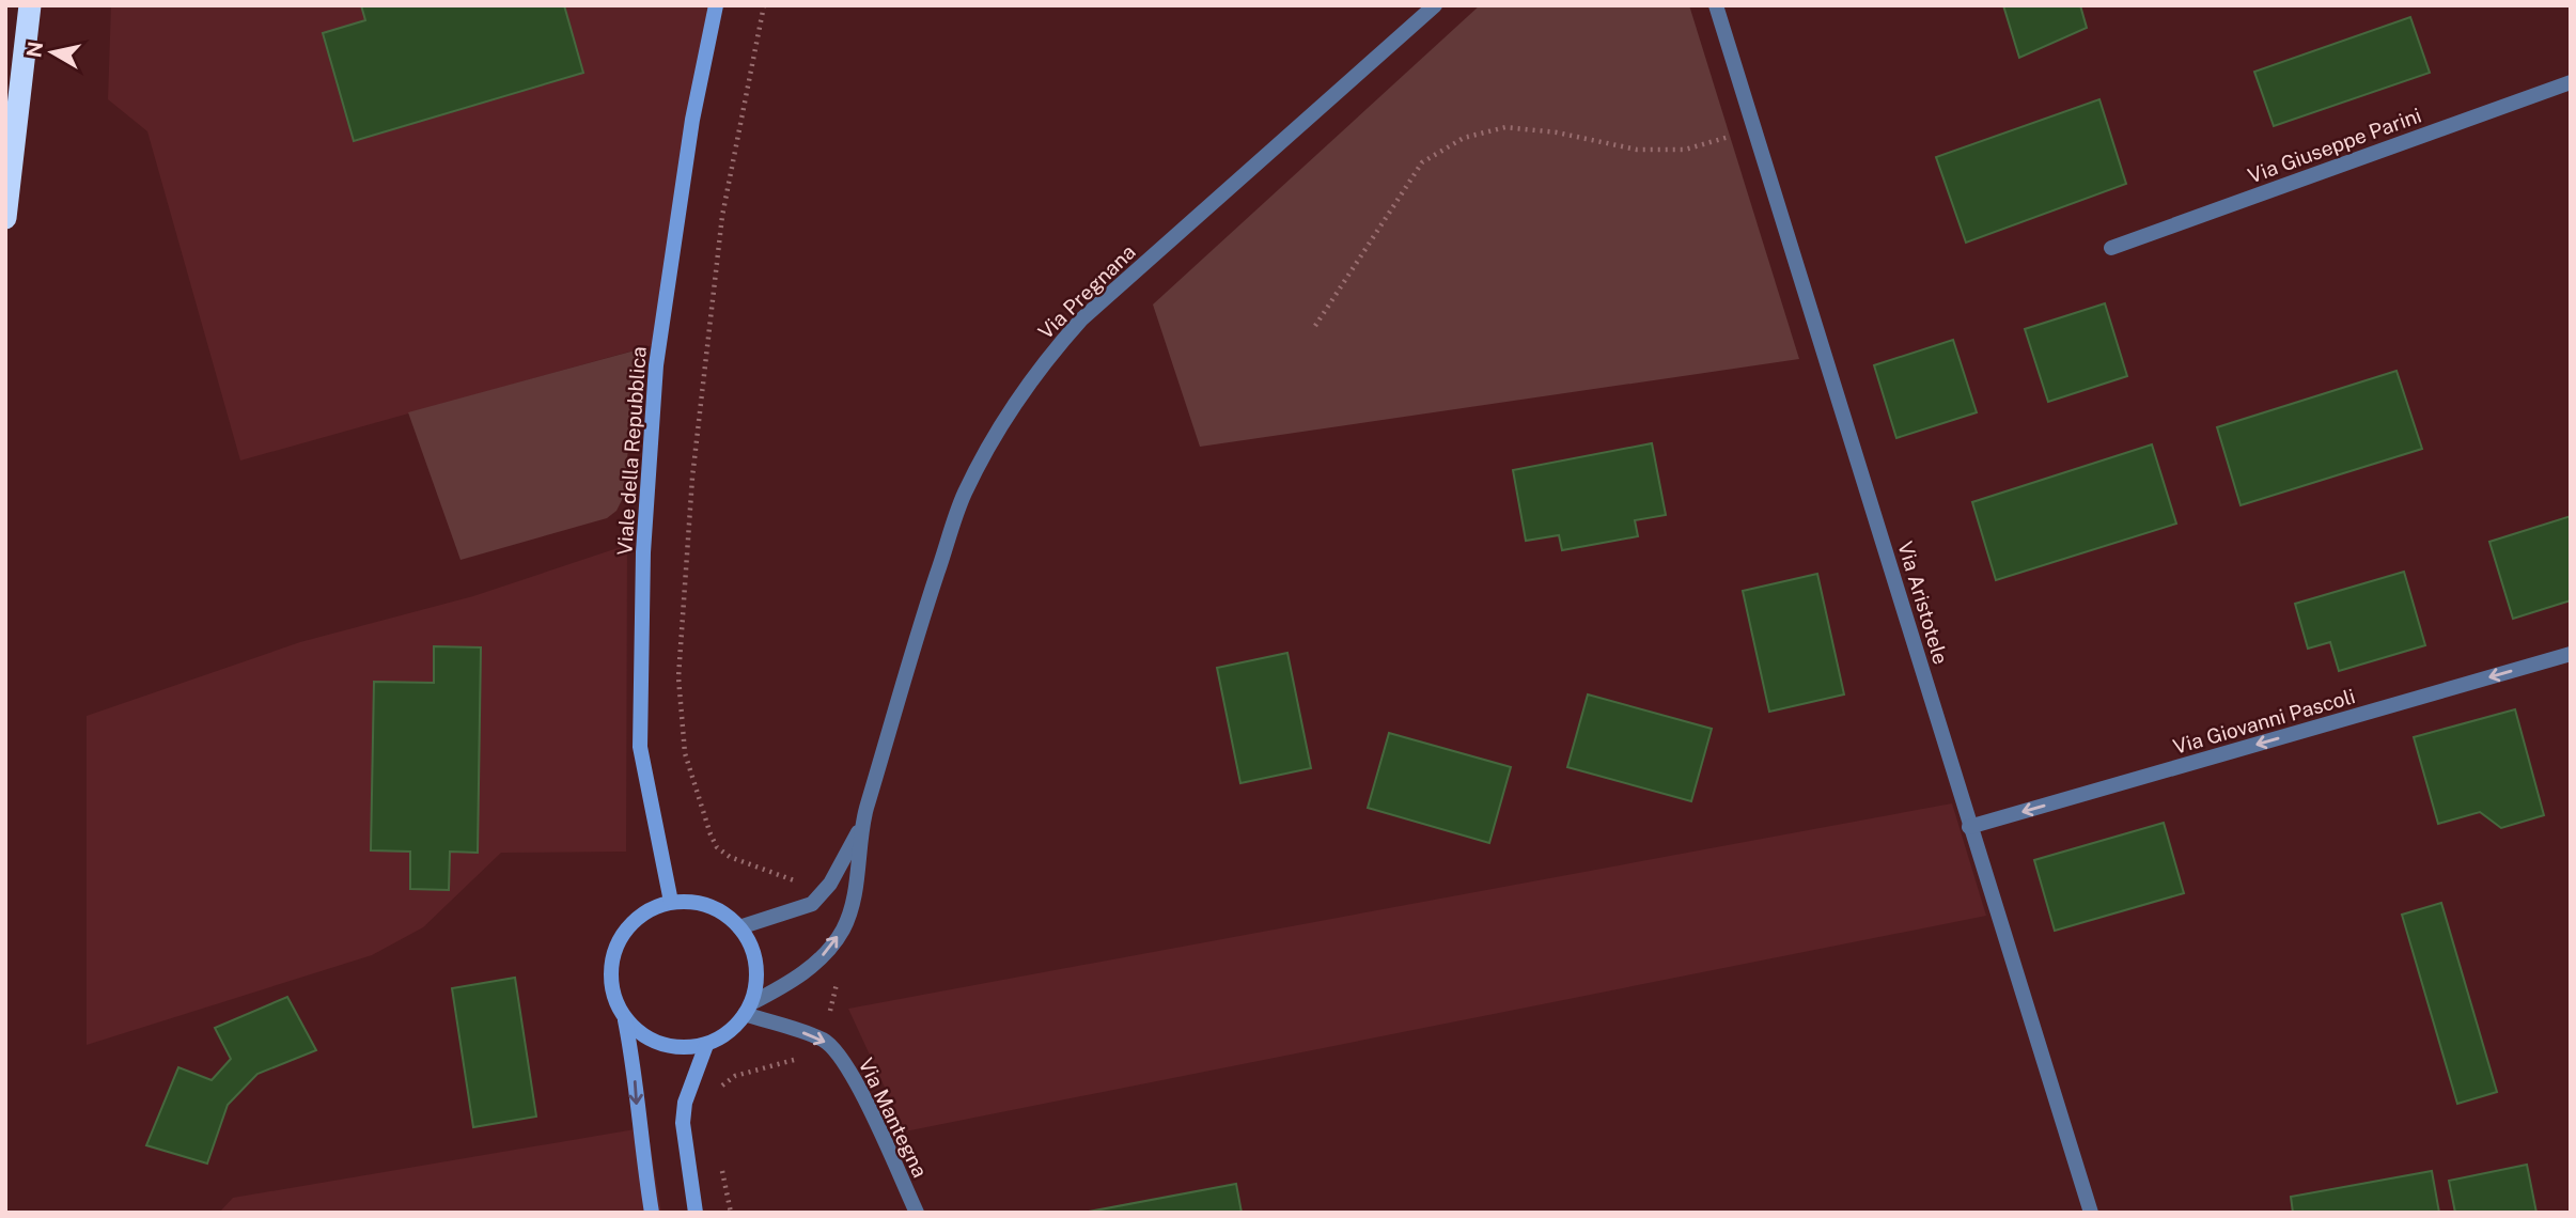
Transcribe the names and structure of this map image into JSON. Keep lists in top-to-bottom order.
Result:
{
  "streets": {
    "street": [
      "Via Giuseppe Parini",
      "Via Pregnana",
      "Viale della Repubblica",
      "Via Aristotele",
      "Via Giovanni Pascoli",
      "Via Mantegna"
    ]
  },
  "crossings": [
    ["Via Pregnana", "Viale della Repubblica"],
    ["Via Pregnana", "Via Mantegna"],
    ["Viale della Repubblica", "Via Mantegna"],
    ["Via Aristotele", "Via Giovanni Pascoli"]
  ],
  "one_way": ["Via Giovanni Pascoli", "Via Mantegna"],
  "north": "left"
}
